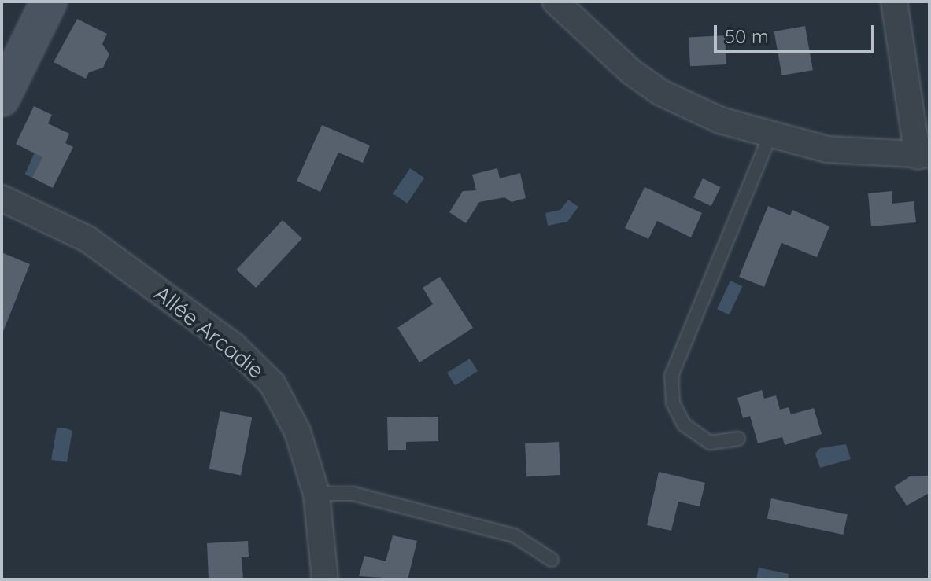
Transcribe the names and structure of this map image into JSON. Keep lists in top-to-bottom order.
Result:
{
  "streets": {
    "street": ["Allée Arcadie"]
  },
  "scale_bar": "50 m"
}
